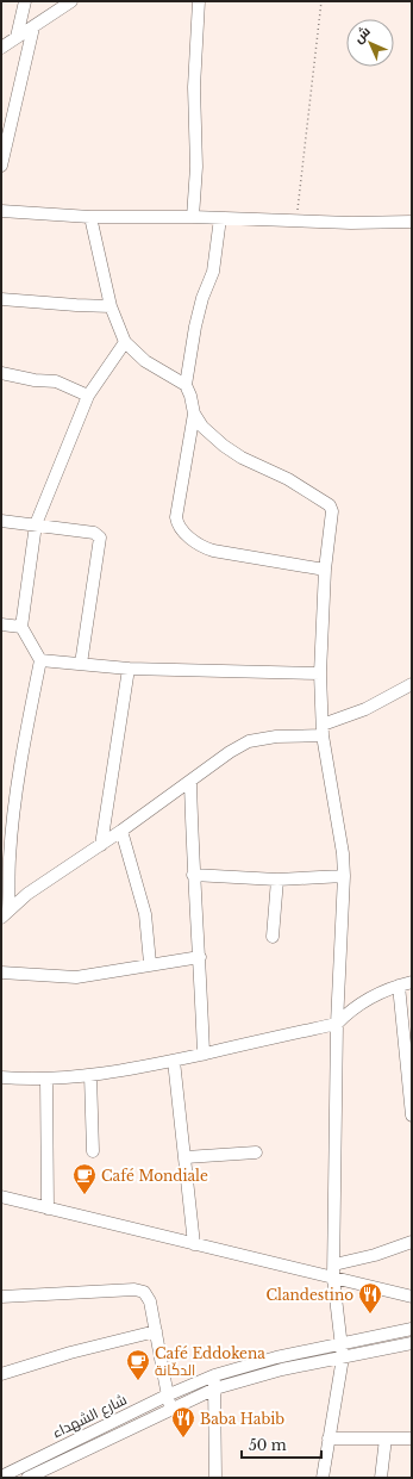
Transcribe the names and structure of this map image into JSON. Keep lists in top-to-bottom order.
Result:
{
  "streets": {
    "street": ["شارع الشهداء"]
  },
  "places": {
    "cafe": ["Café Mondiale", "Café Eddokena الدكّانة"],
    "restaurant": ["Clandestino", "Baba Habib"]
  },
  "scale_bar": "50 m",
  "north": "top left"
}
